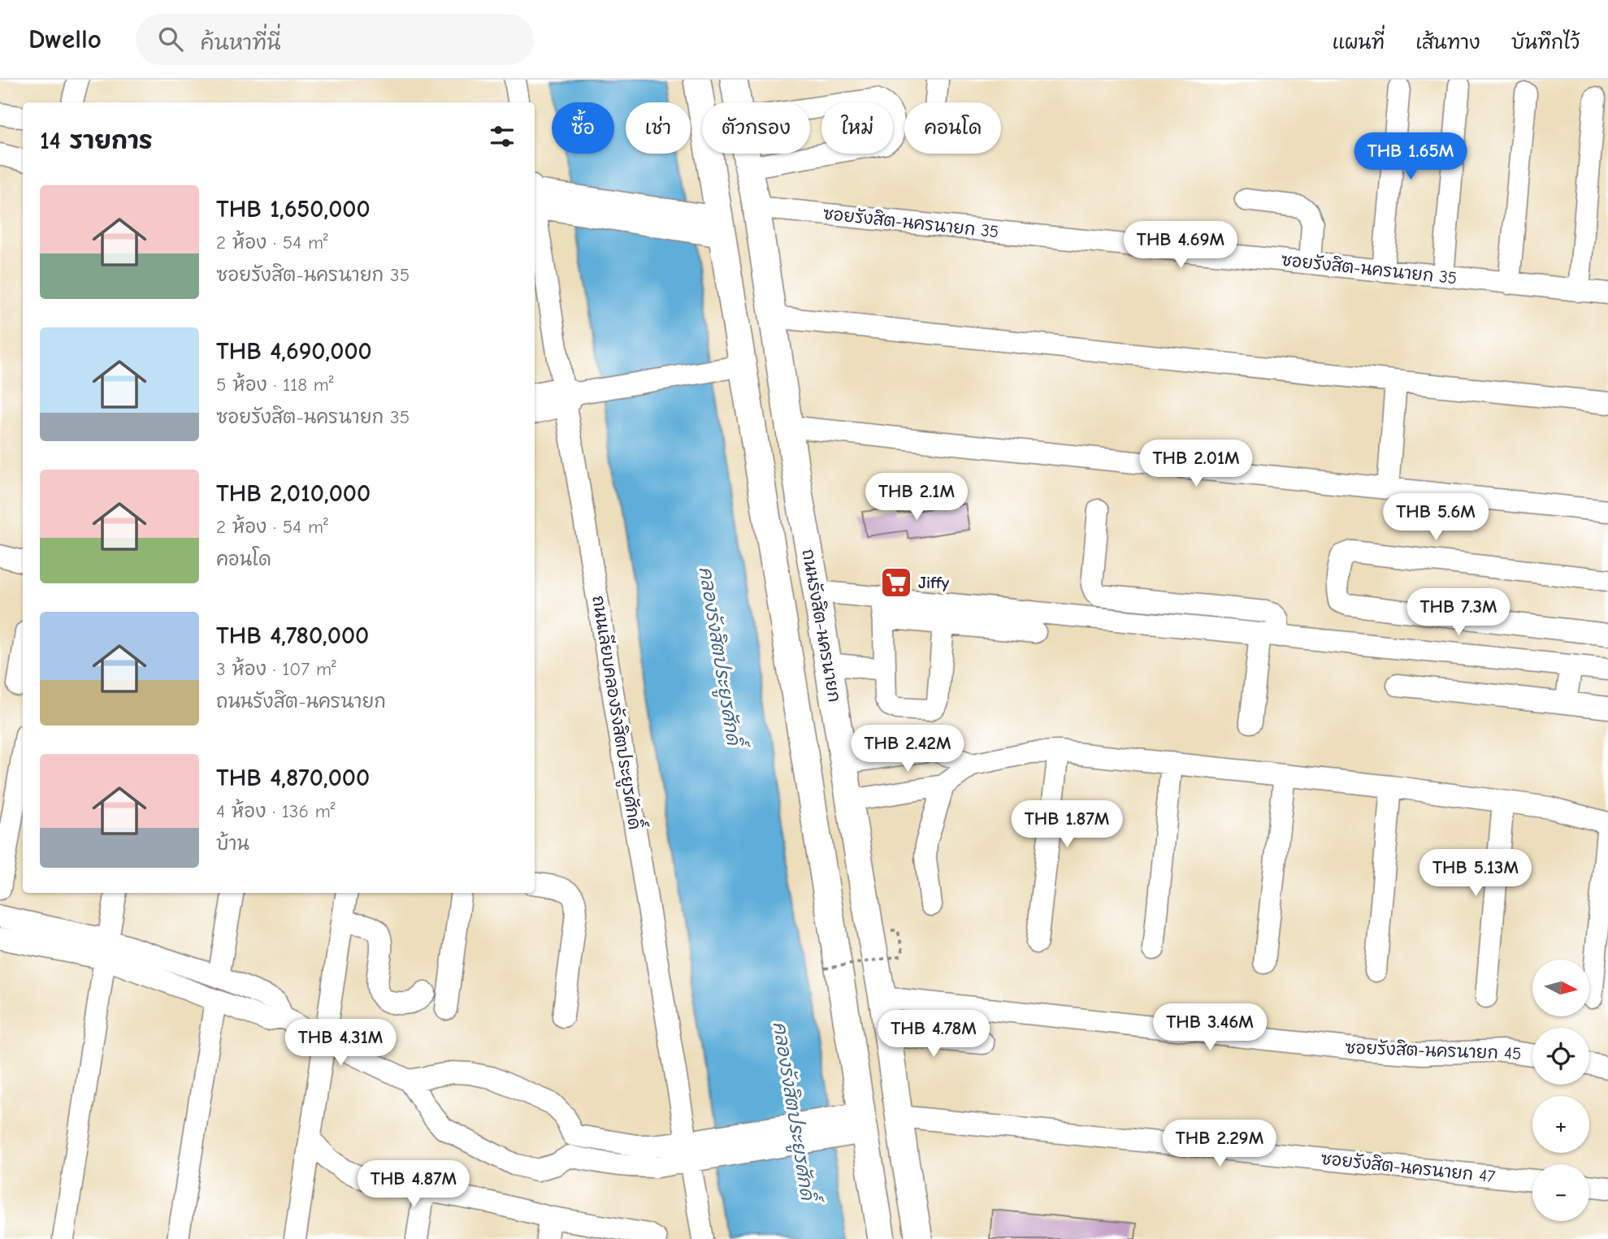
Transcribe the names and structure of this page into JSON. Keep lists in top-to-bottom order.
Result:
{
  "streets": {
    "main road": ["ถนนรังสิต-นครนายก"],
    "street": [
      "ซอยรังสิต-นครนายก 35",
      "ถนนเลียบคลองรังสิตประยูรศักดิ์",
      "ซอยรังสิต-นครนายก 45",
      "ซอยรังสิต-นครนายก 47"
    ]
  },
  "crossings": [
    ["ซอยรังสิต-นครนายก 35", "ถนนรังสิต-นครนายก"],
    ["ถนนรังสิต-นครนายก", "ซอยรังสิต-นครนายก 45"],
    ["ถนนรังสิต-นครนายก", "ซอยรังสิต-นครนายก 47"]
  ],
  "water": ["คลองรังสิตประยูรศักดิ์"],
  "places": {
    "supermarket": ["Jiffy"]
  },
  "north": "right",
  "page": {
    "header": "Dwello",
    "search": "ค้นหาที่นี่",
    "nav": ["แผนที่", "เส้นทาง", "บันทึกไว้"],
    "chip": [
      "ซื้อ",
      "เช่า",
      "ตัวกรอง",
      "ใหม่",
      "คอนโด"
    ],
    "heading": "14 รายการ",
    "price": [
      "THB 1.65M",
      "THB 4.69M",
      "THB 2.01M",
      "THB 2.1M",
      "THB 5.6M",
      "THB 7.3M",
      "THB 2.42M",
      "THB 1.87M",
      "THB 5.13M",
      "THB 3.46M",
      "THB 4.78M",
      "THB 4.31M",
      "THB 2.29M",
      "THB 4.87M"
    ],
    "list": [
      {
        "name": "THB 1,650,000",
        "note": "2 ห้อง · 54 m² · ซอยรังสิต-นครนายก 35"
      },
      {
        "name": "THB 4,690,000",
        "note": "5 ห้อง · 118 m² · ซอยรังสิต-นครนายก 35"
      },
      {
        "name": "THB 2,010,000",
        "note": "2 ห้อง · 54 m² · คอนโด"
      },
      {
        "name": "THB 4,780,000",
        "note": "3 ห้อง · 107 m² · ถนนรังสิต-นครนายก"
      },
      {
        "name": "THB 4,870,000",
        "note": "4 ห้อง · 136 m² · บ้าน"
      }
    ],
    "map_buttons": ["+", "−"]
  }
}
